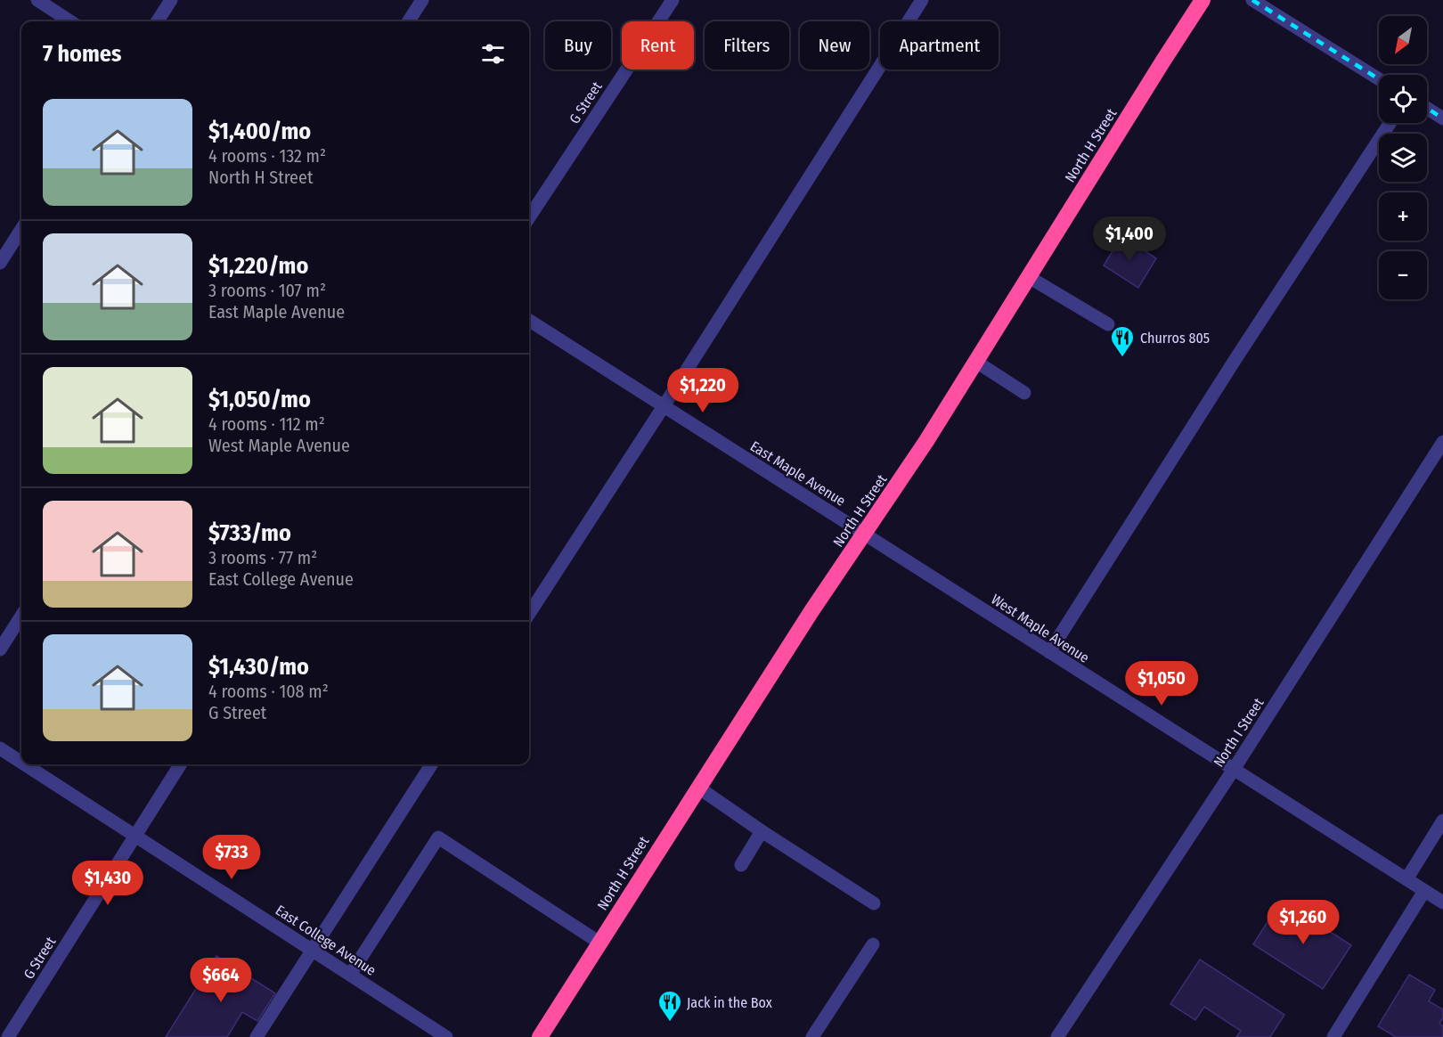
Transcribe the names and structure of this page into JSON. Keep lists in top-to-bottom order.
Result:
{
  "streets": {
    "highway": ["North H Street"],
    "street": [
      "G Street",
      "East Maple Avenue",
      "West Maple Avenue",
      "North I Street",
      "East College Avenue"
    ]
  },
  "crossings": [
    ["G Street", "East College Avenue"],
    ["North H Street", "East Maple Avenue"],
    ["North H Street", "West Maple Avenue"],
    ["East Maple Avenue", "West Maple Avenue"],
    ["West Maple Avenue", "North I Street"]
  ],
  "places": {
    "restaurant": ["Churros 805", "Jack in the Box"]
  },
  "north": "bottom left",
  "page": {
    "map_buttons": ["+", "−"],
    "chip": [
      "Buy",
      "Rent",
      "Filters",
      "New",
      "Apartment"
    ],
    "heading": "7 homes",
    "list": [
      {
        "name": "$1,400/mo",
        "note": "4 rooms · 132 m² · North H Street"
      },
      {
        "name": "$1,220/mo",
        "note": "3 rooms · 107 m² · East Maple Avenue"
      },
      {
        "name": "$1,050/mo",
        "note": "4 rooms · 112 m² · West Maple Avenue"
      },
      {
        "name": "$733/mo",
        "note": "3 rooms · 77 m² · East College Avenue"
      },
      {
        "name": "$1,430/mo",
        "note": "4 rooms · 108 m² · G Street"
      }
    ],
    "price": [
      "$1,400",
      "$1,220",
      "$1,050",
      "$733",
      "$1,430",
      "$1,260",
      "$664"
    ]
  }
}
